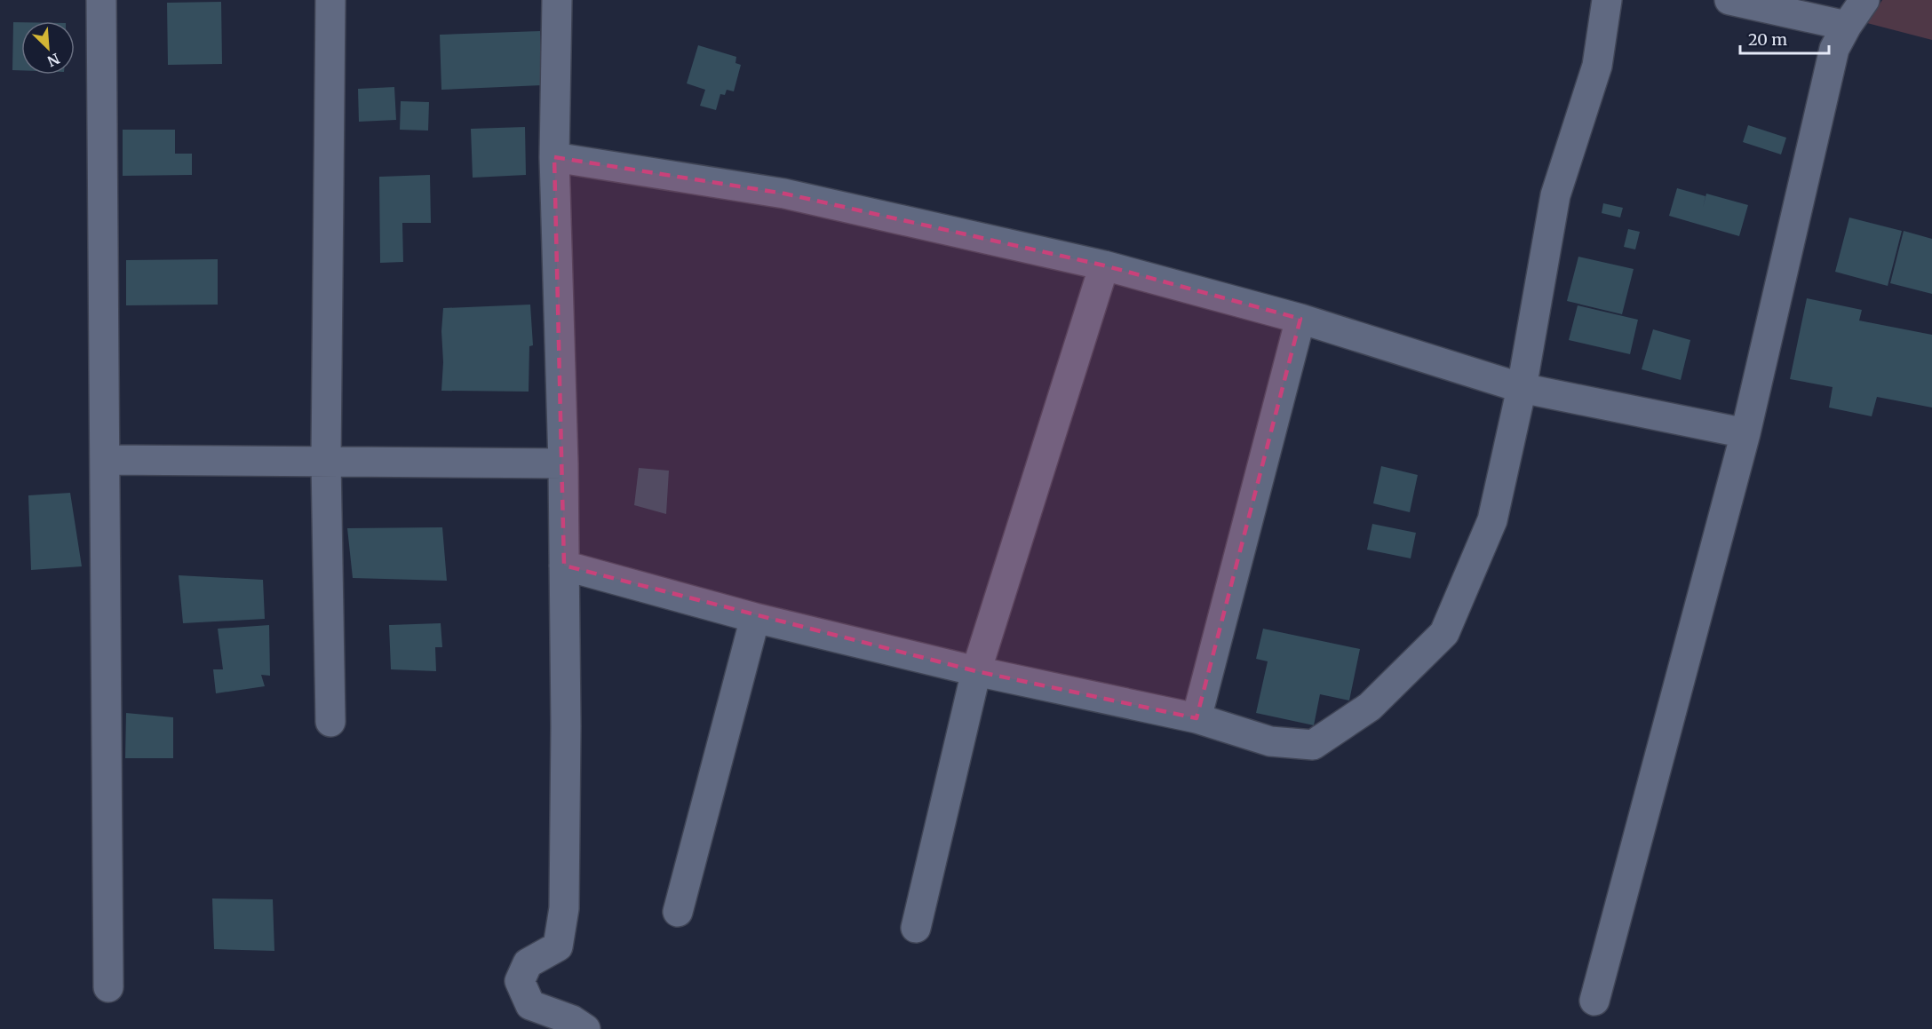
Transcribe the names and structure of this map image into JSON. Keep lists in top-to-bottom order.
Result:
{
  "scale_bar": "20 m",
  "north": "bottom right"
}
